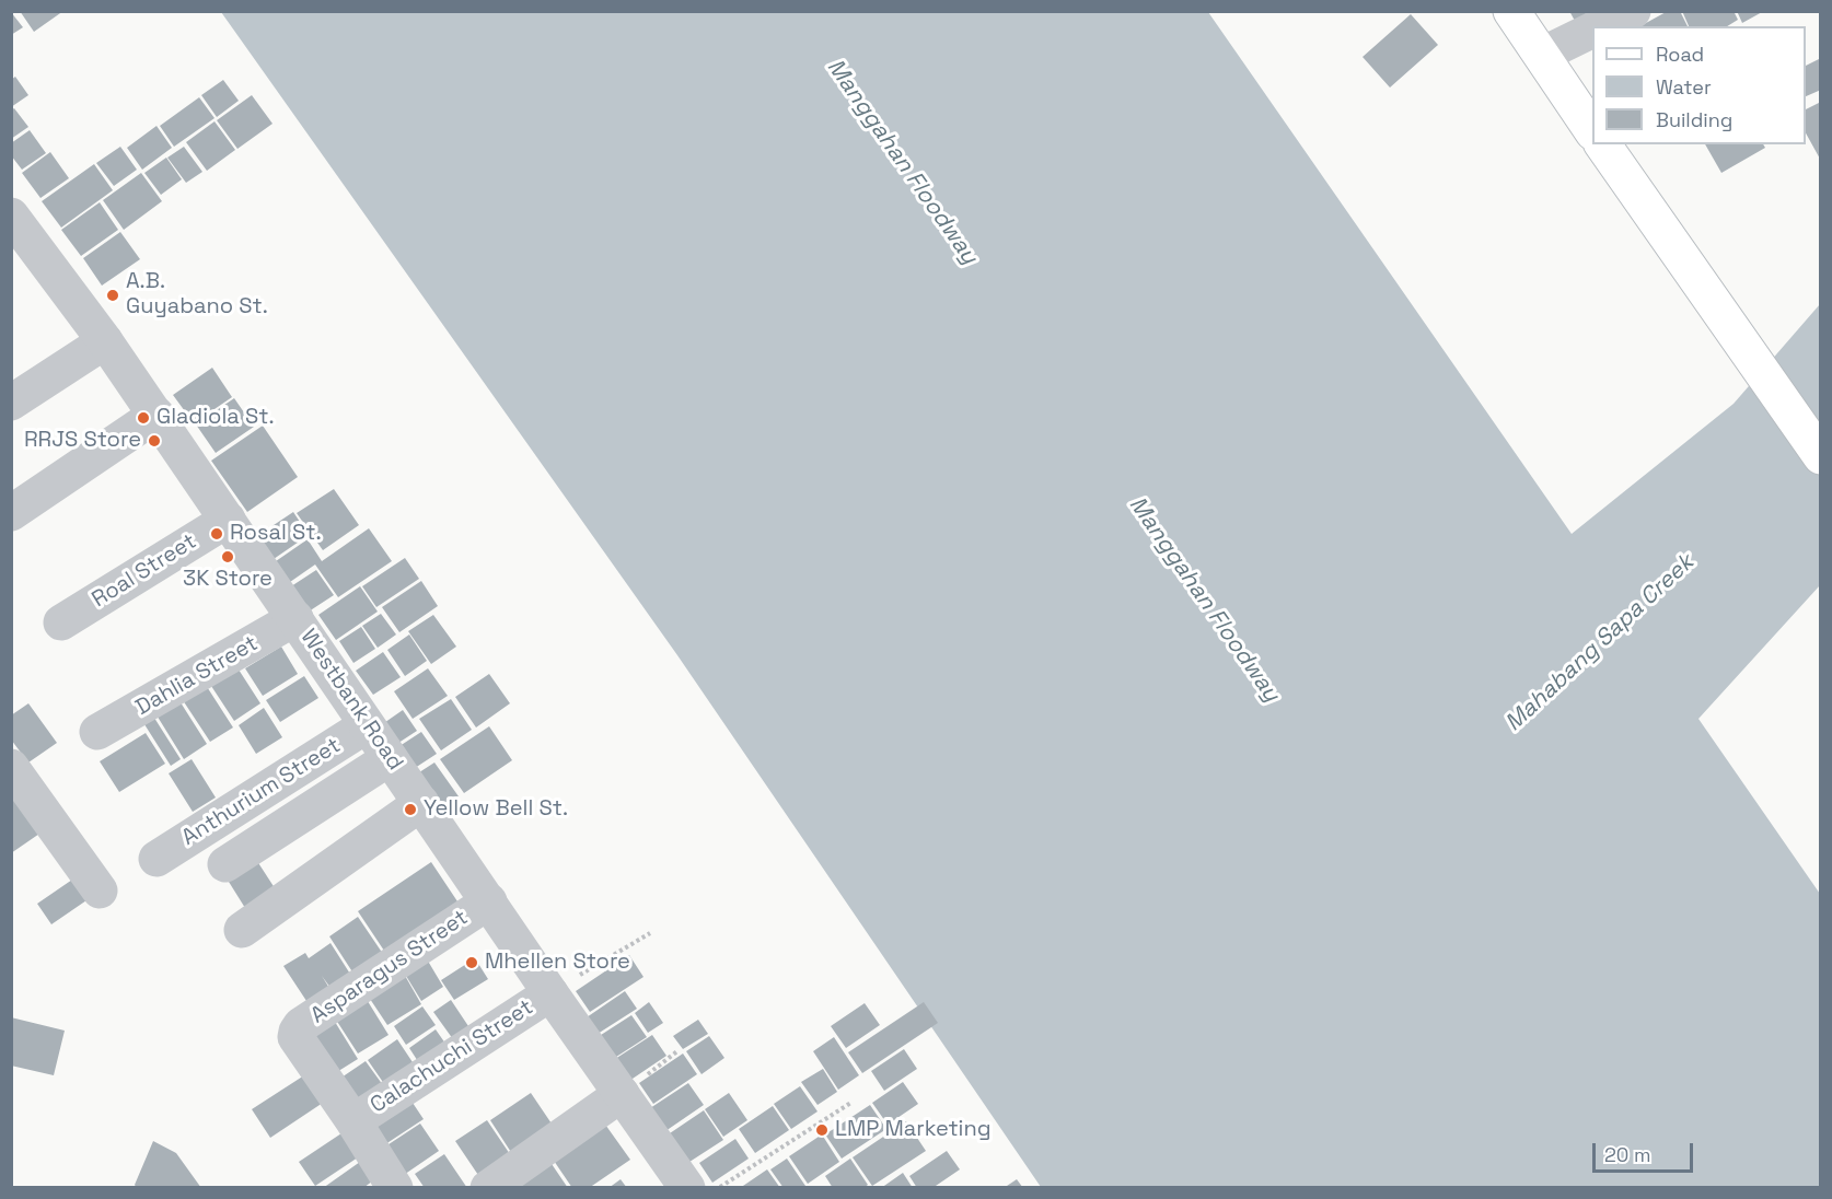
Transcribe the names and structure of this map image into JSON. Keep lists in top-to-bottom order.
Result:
{
  "streets": {
    "street": [
      "Roal Street",
      "Dahlia Street",
      "Westbank Road",
      "Anthurium Street",
      "Asparagus Street",
      "Calachuchi Street"
    ]
  },
  "crossings": [
    ["Roal Street", "Westbank Road"],
    ["Dahlia Street", "Westbank Road"],
    ["Westbank Road", "Anthurium Street"],
    ["Westbank Road", "Asparagus Street"],
    ["Westbank Road", "Calachuchi Street"],
    ["Asparagus Street", "Calachuchi Street"]
  ],
  "water": ["Manggahan Floodway", "Mahabang Sapa Creek"],
  "places": [
    "A.B. Guyabano St.",
    "Gladiola St.",
    "RRJS Store",
    "Rosal St.",
    "3K Store",
    "Yellow Bell St.",
    "Mhellen Store",
    "LMP Marketing"
  ],
  "legend": ["Road", "Water", "Building"],
  "scale_bar": "20 m"
}
